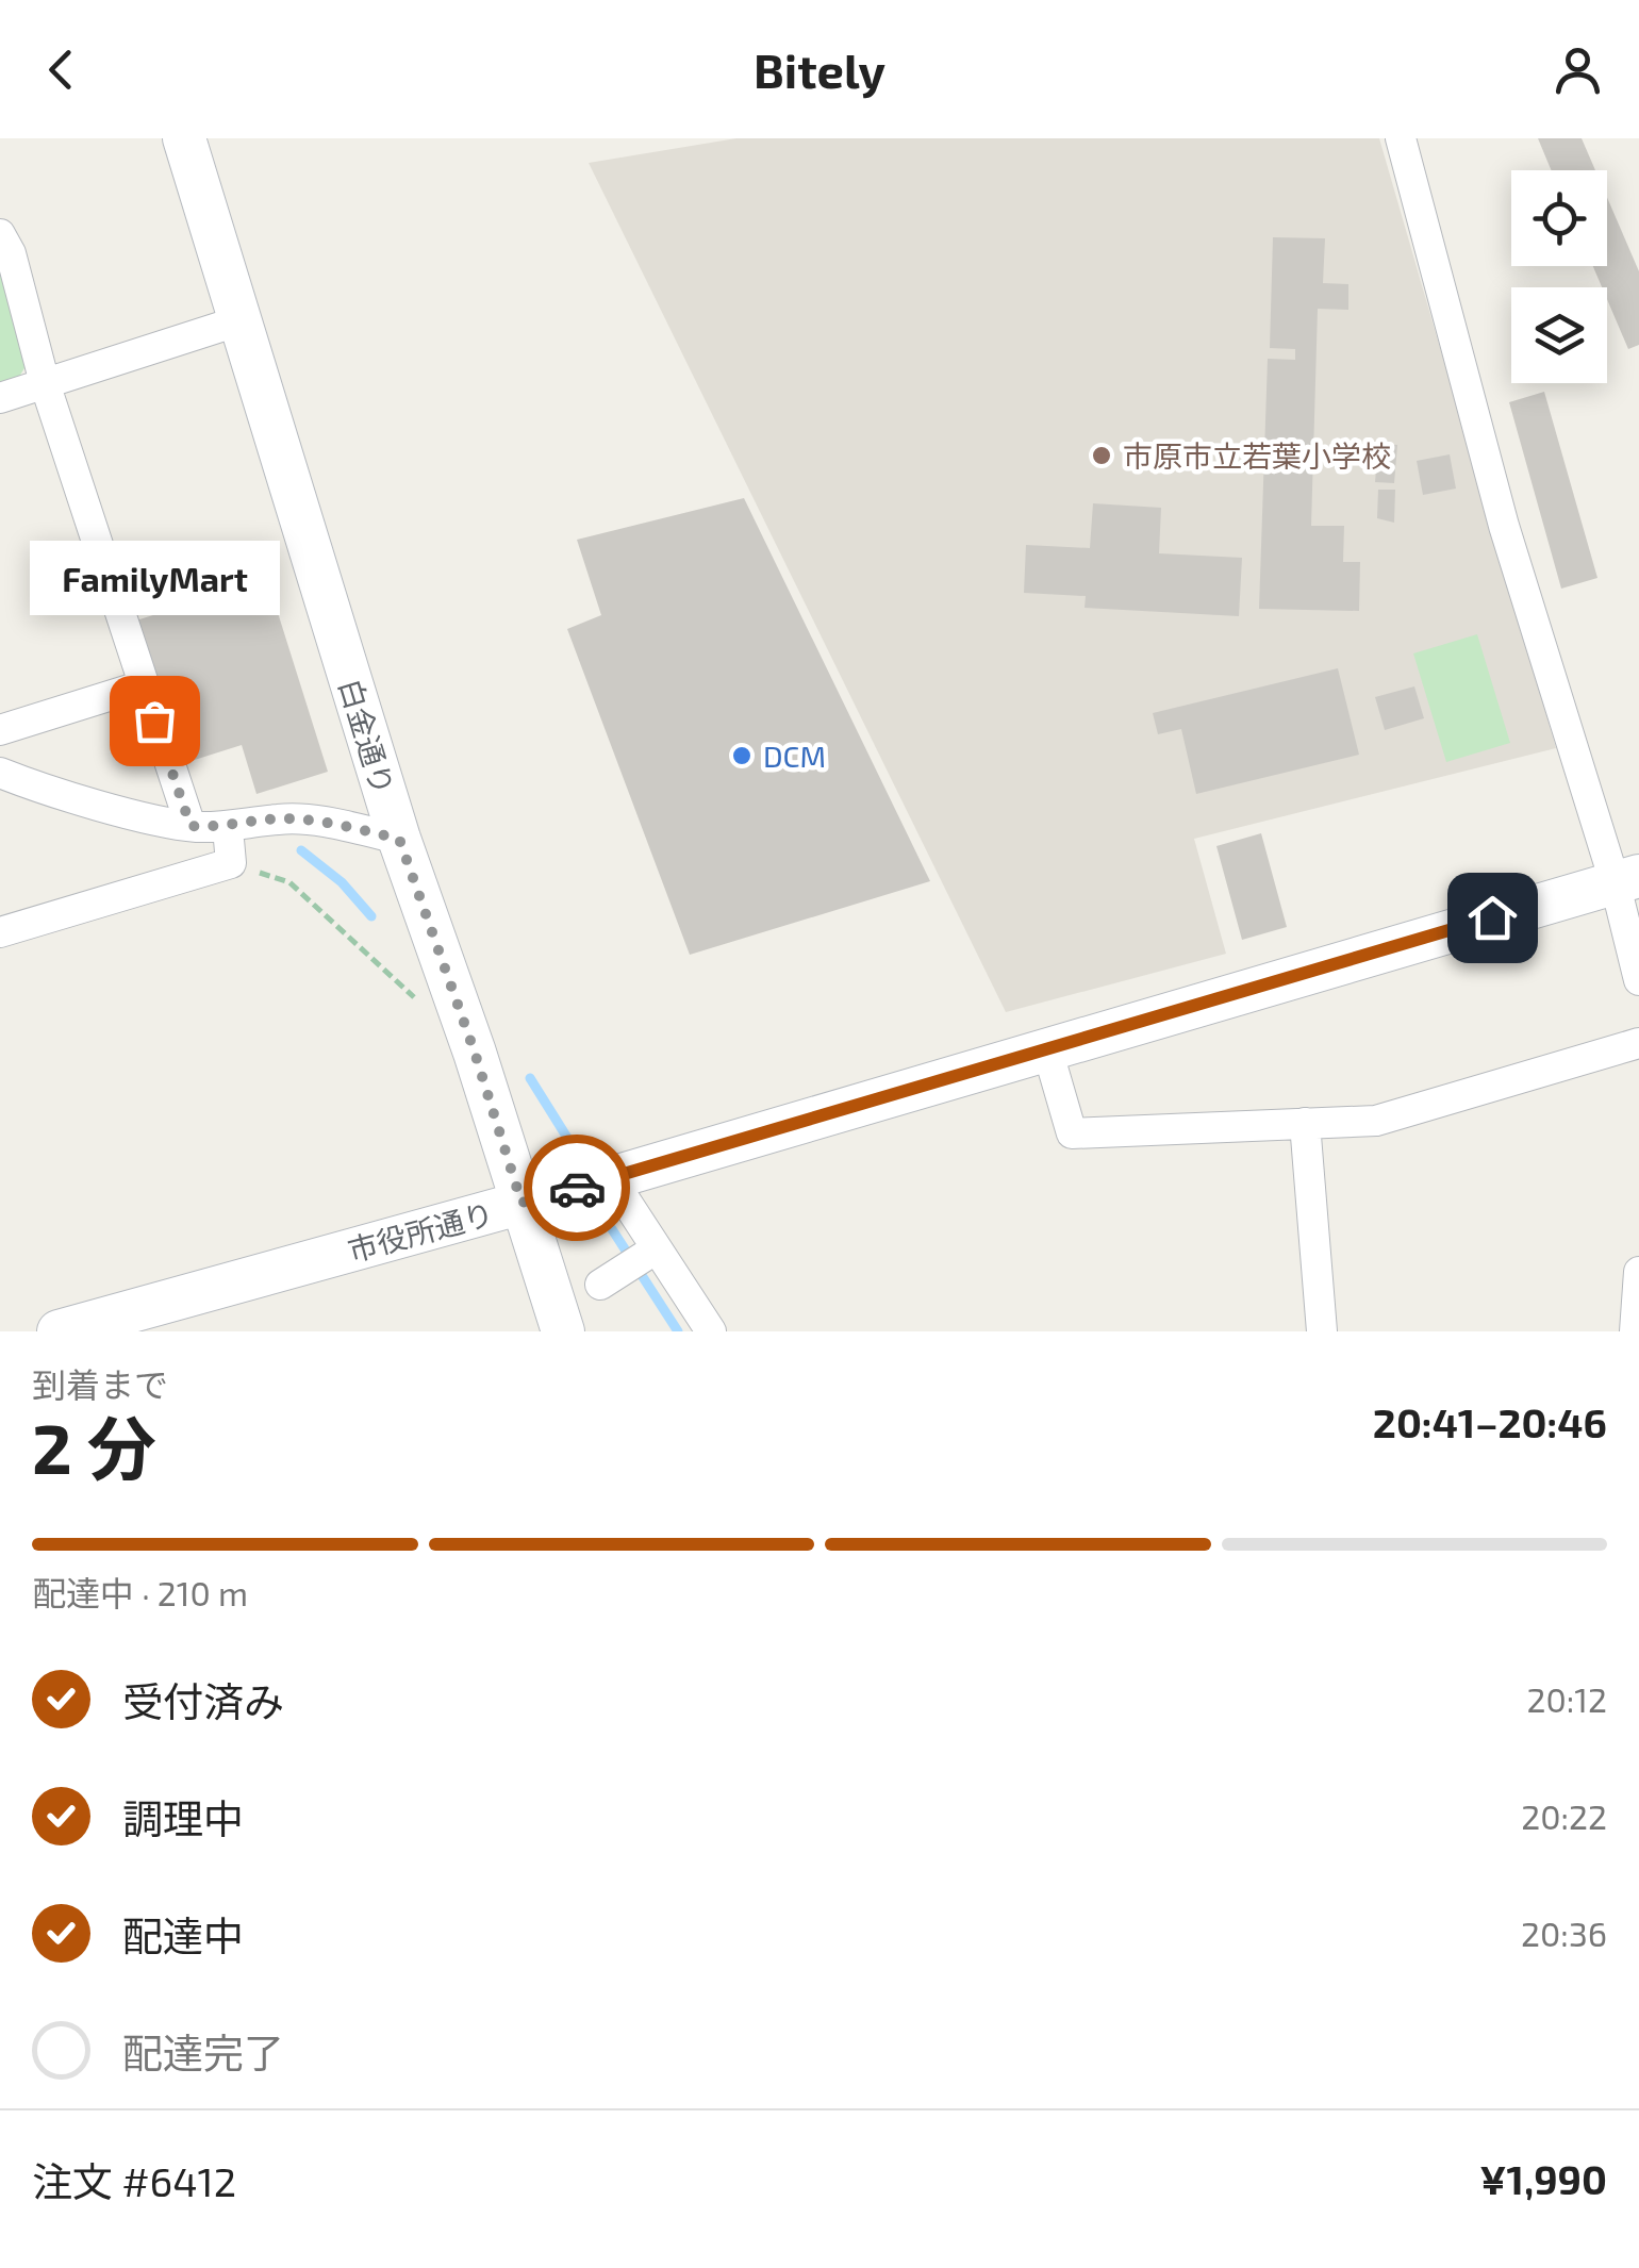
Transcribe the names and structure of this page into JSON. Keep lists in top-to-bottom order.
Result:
{
  "streets": {
    "street": ["白金通り", "市役所通り"]
  },
  "crossings": [
    ["白金通り", "市役所通り"]
  ],
  "places": ["市原市立若葉小学校", "FamilyMart", "DCM"],
  "page": {
    "header": "Bitely",
    "bubble": "FamilyMart",
    "heading": ["2 分", "到着まで", "20:41–20:46"],
    "panel": ["注文 #6412", "¥1,990"],
    "bar": "配達中 · 210 m",
    "list": [
      ["受付済み", "20:12"],
      ["調理中", "20:22"],
      ["配達中", "20:36"],
      "配達完了"
    ]
  }
}
